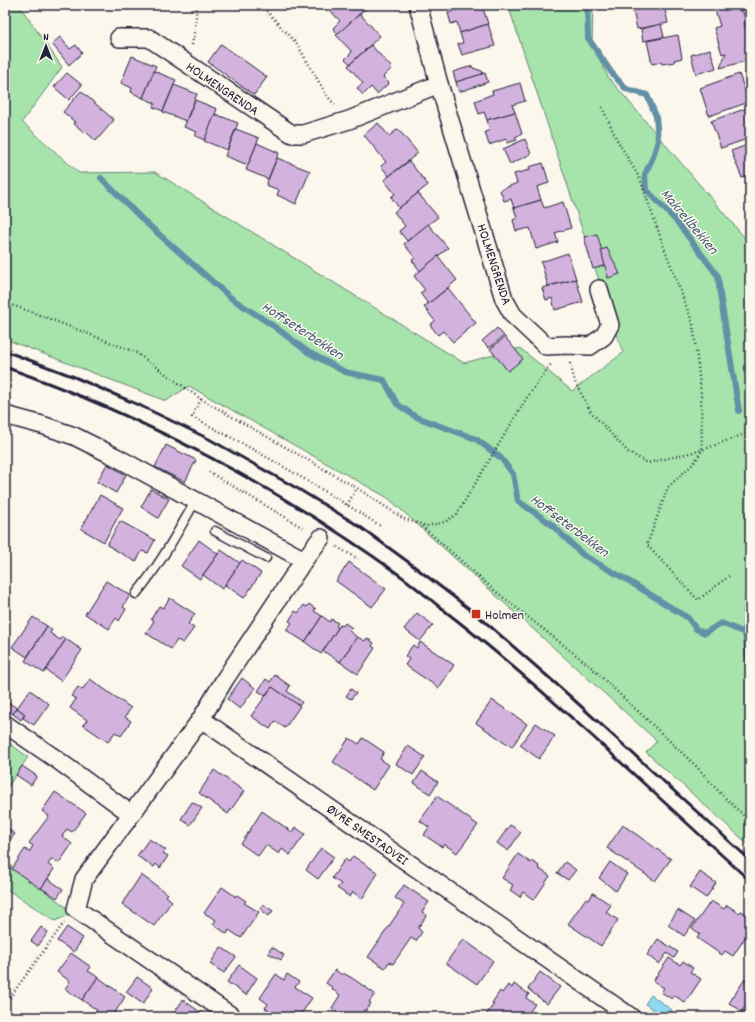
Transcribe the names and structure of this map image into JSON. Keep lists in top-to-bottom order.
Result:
{
  "streets": {
    "street": ["HOLMENGRENDA", "ØVRE SMESTADVEI"]
  },
  "water": ["Makrellbekken", "Hoffseterbekken"],
  "places": {
    "transit": ["Holmen"]
  },
  "north": "top"
}
